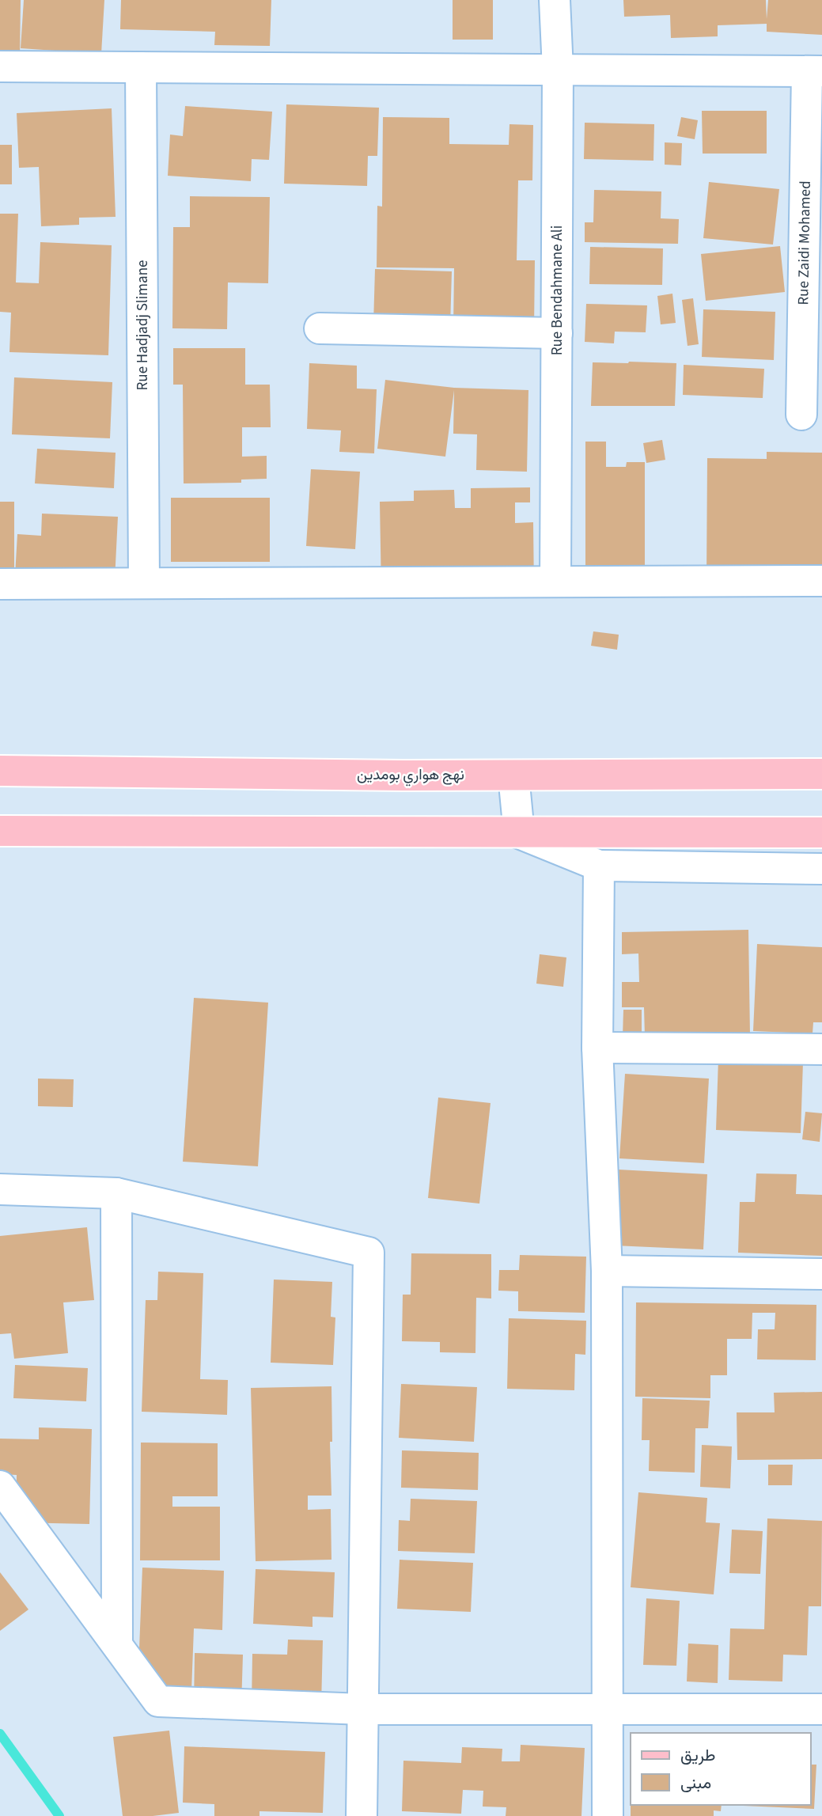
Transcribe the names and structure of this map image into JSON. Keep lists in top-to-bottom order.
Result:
{
  "streets": {
    "main road": ["نهج هواري بومدين"],
    "street": ["Rue Zaidi Mohamed", "Rue Bendahmane Ali", "Rue Hadjadj Slimane"]
  },
  "legend": ["طريق", "مبنى"]
}
